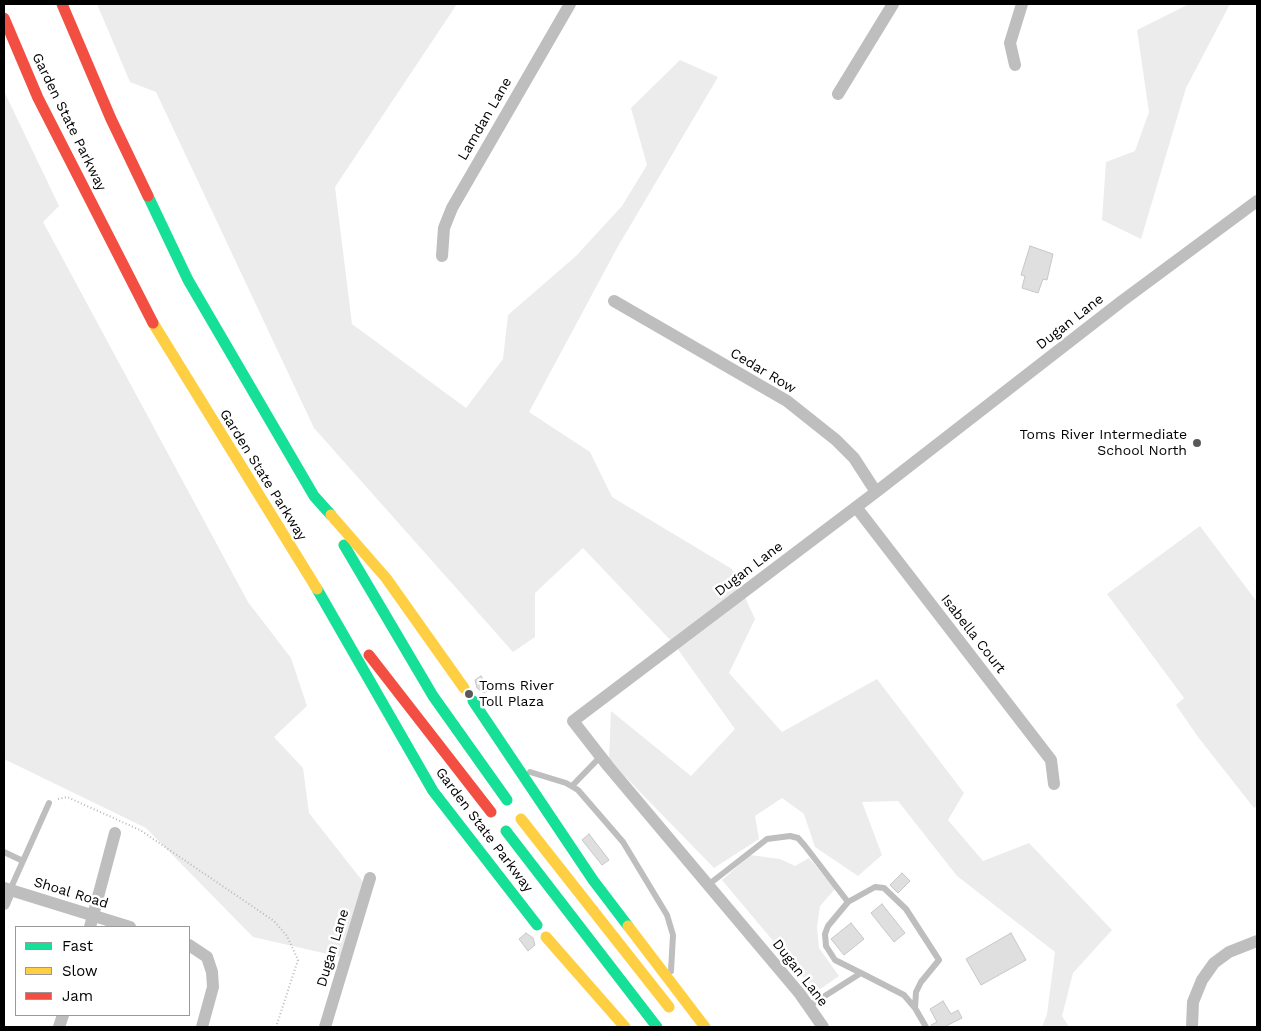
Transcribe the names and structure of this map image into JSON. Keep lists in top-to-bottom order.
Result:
{
  "streets": {
    "highway": ["Garden State Parkway"],
    "street": [
      "Lamdan Lane",
      "Dugan Lane",
      "Cedar Row",
      "Isabella Court",
      "Shoal Road"
    ]
  },
  "crossings": [
    ["Dugan Lane", "Cedar Row"],
    ["Dugan Lane", "Isabella Court"]
  ],
  "places": ["Toms River Intermediate School North", "Toms River Toll Plaza"],
  "legend": ["Fast", "Slow", "Jam"]
}
